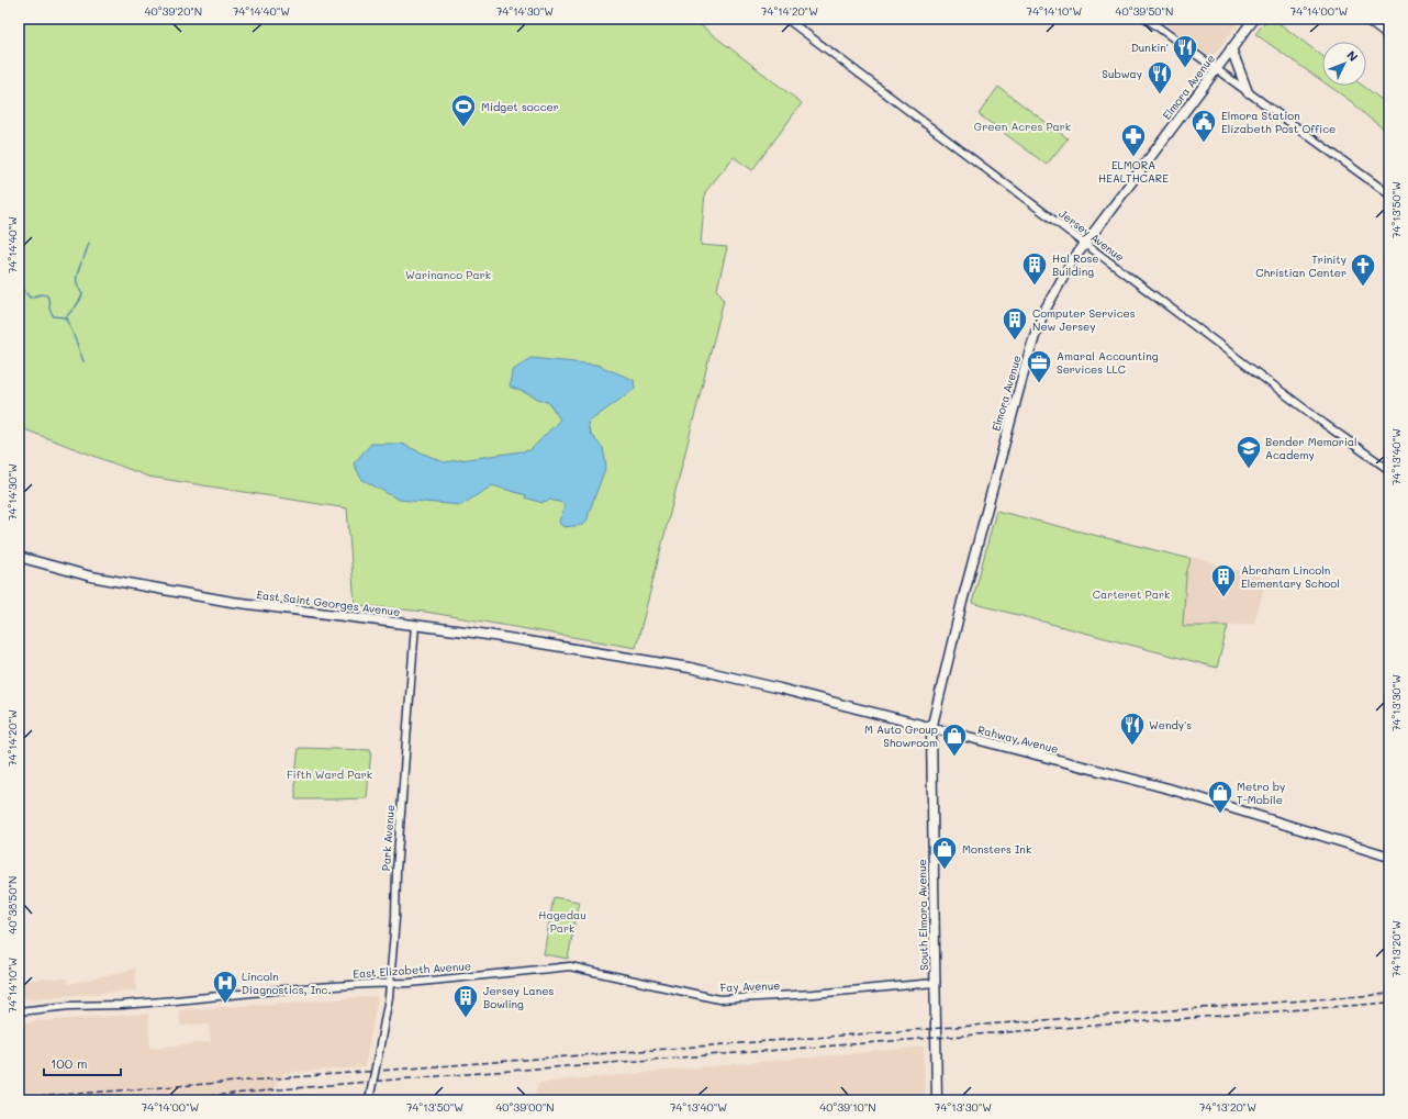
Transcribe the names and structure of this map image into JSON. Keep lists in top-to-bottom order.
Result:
{
  "streets": {
    "main road": [
      "Elmora Avenue",
      "East Saint Georges Avenue",
      "Rahway Avenue",
      "South Elmora Avenue"
    ],
    "street": [
      "Jersey Avenue",
      "Park Avenue",
      "East Elizabeth Avenue",
      "Fay Avenue"
    ]
  },
  "crossings": [
    ["Elmora Avenue", "Jersey Avenue"],
    ["Elmora Avenue", "Rahway Avenue"],
    ["Elmora Avenue", "South Elmora Avenue"],
    ["East Saint Georges Avenue", "Rahway Avenue"],
    ["East Saint Georges Avenue", "Park Avenue"],
    ["Rahway Avenue", "South Elmora Avenue"],
    ["Park Avenue", "East Elizabeth Avenue"],
    ["South Elmora Avenue", "Fay Avenue"],
    ["East Elizabeth Avenue", "Fay Avenue"]
  ],
  "parks": [
    "Green Acres Park",
    "Warinanco Park",
    "Carteret Park",
    "Fifth Ward Park",
    "Hagedau Park"
  ],
  "places": {
    "restaurant": ["Dunkin'", "Subway", "Wendy's"],
    "sports": ["Midget soccer"],
    "public building": ["Elmora Station Elizabeth Post Office"],
    "pharmacy": ["ELMORA HEALTHCARE"],
    "building": [
      "Hal Rose Building",
      "Computer Services New Jersey",
      "Abraham Lincoln Elementary School",
      "Jersey Lanes Bowling"
    ],
    "church": ["Trinity Christian Center"],
    "office": ["Amaral Accounting Services LLC"],
    "school or university": ["Bender Memorial Academy"],
    "shop": ["M Auto Group Showroom", "Metro by T-Mobile", "Monsters Ink"],
    "hospital": ["Lincoln Diagnostics, Inc."]
  },
  "scale_bar": "100 m",
  "north": "top right",
  "coordinates": [
    "40°39'20\"N",
    "74°14'40\"W",
    "74°14'30\"W",
    "74°14'20\"W",
    "74°14'10\"W",
    "40°39'50\"N",
    "74°14'00\"W",
    "74°13'50\"W",
    "74°13'40\"W",
    "74°13'30\"W",
    "40°38'50\"N",
    "74°13'20\"W",
    "40°39'00\"N",
    "40°39'10\"N"
  ]
}
